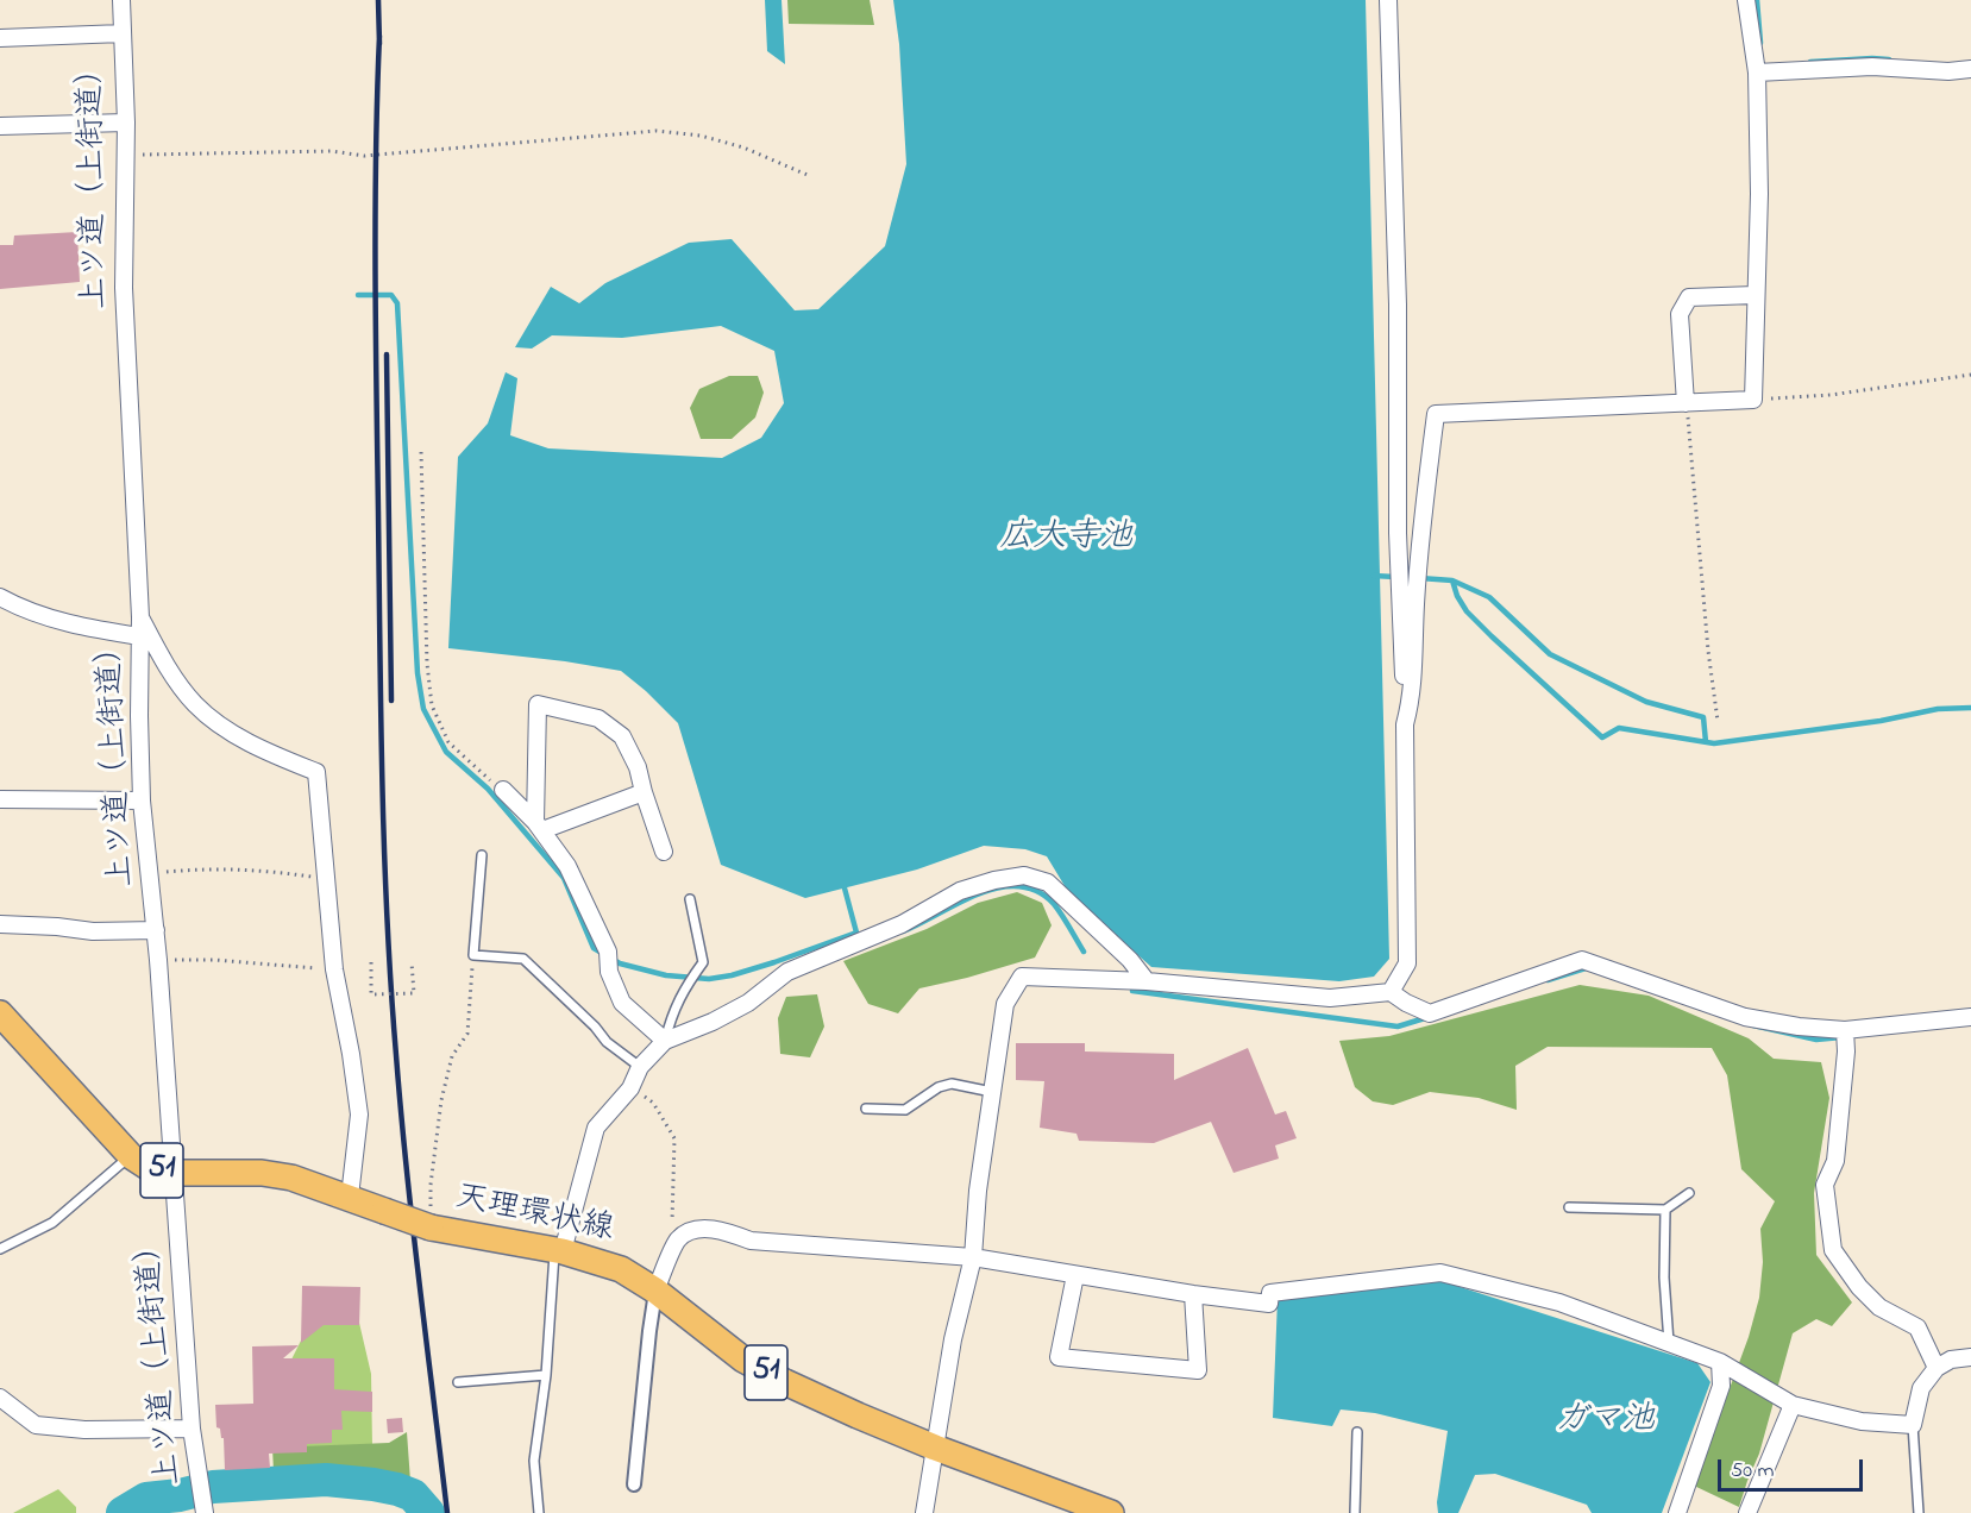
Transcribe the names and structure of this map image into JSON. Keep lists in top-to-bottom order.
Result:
{
  "streets": {
    "main road": ["51", "天理環状線"],
    "street": ["上ツ道（上街道）"]
  },
  "crossings": [
    ["上ツ道（上街道）", "天理環状線"]
  ],
  "water": ["広大寺池", "ガマ池"],
  "scale_bar": "50 m"
}
